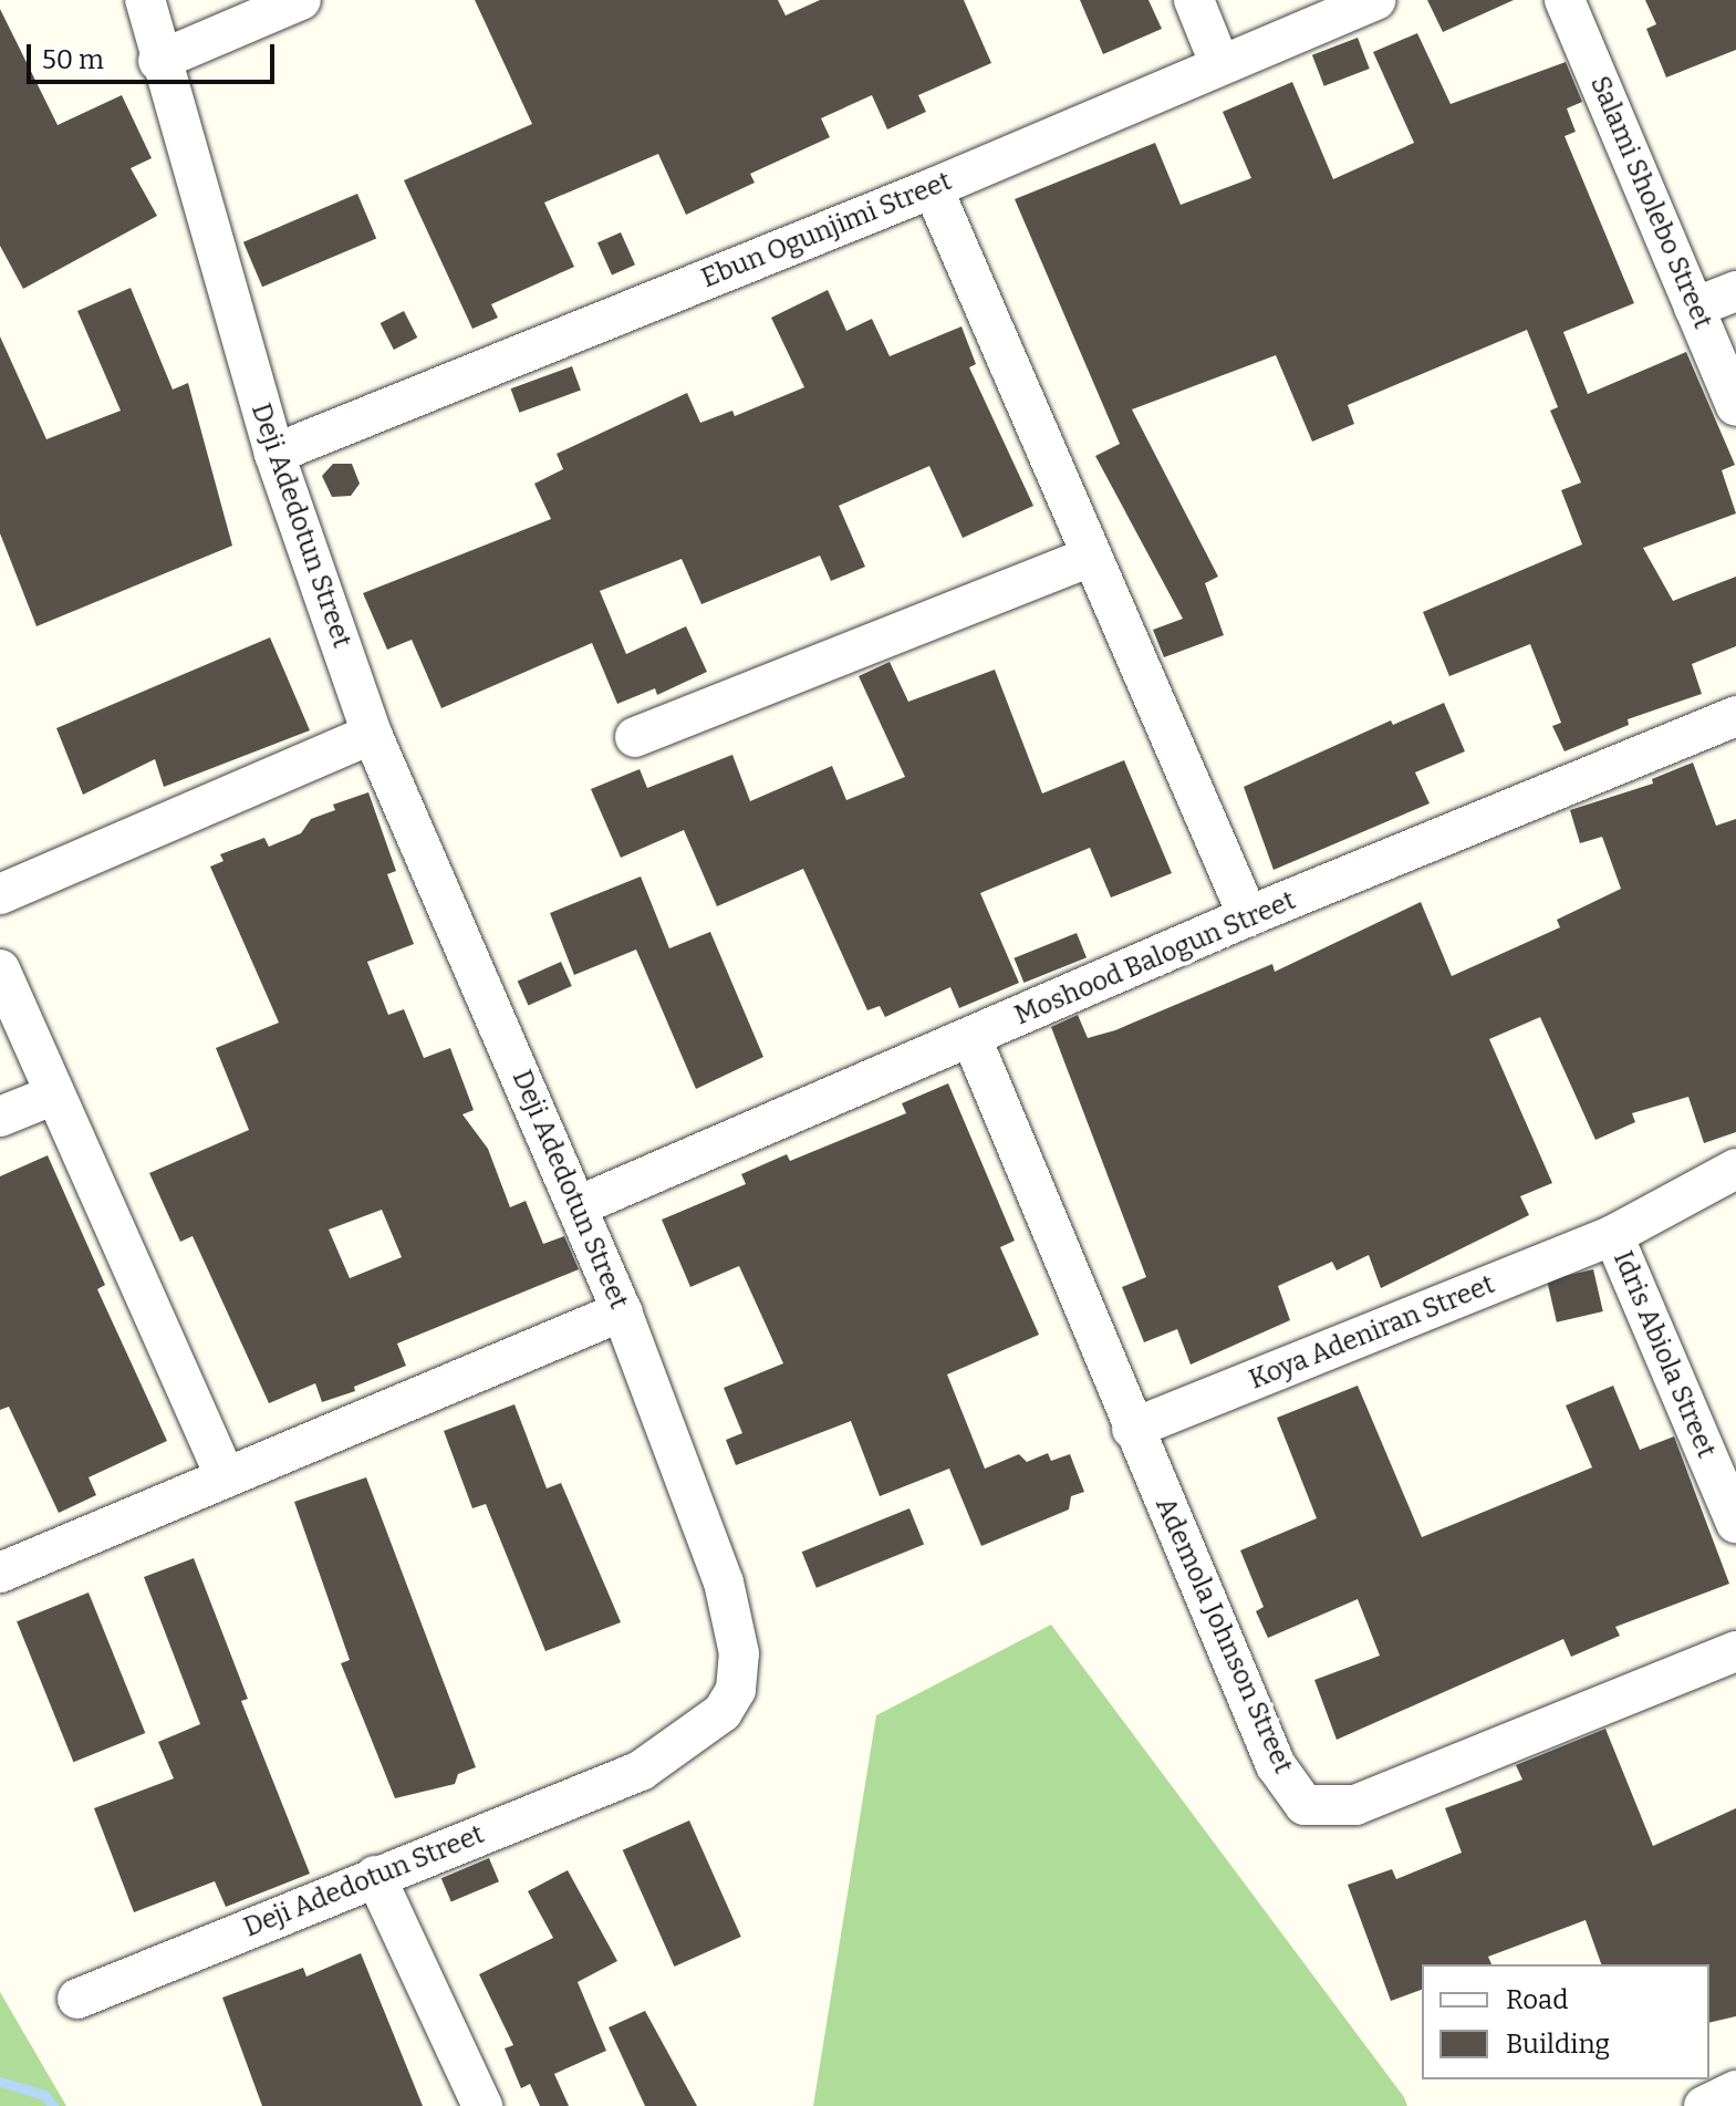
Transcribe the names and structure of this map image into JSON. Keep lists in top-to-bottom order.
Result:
{
  "streets": {
    "street": [
      "Salami Sholebo Street",
      "Ebun Ogunjimi Street",
      "Deji Adedotun Street",
      "Moshood Balogun Street",
      "Koya Adeniran Street",
      "Idris Abiola Street",
      "Ademola Johnson Street"
    ]
  },
  "crossings": [
    ["Ebun Ogunjimi Street", "Deji Adedotun Street"],
    ["Deji Adedotun Street", "Moshood Balogun Street"],
    ["Moshood Balogun Street", "Ademola Johnson Street"],
    ["Koya Adeniran Street", "Idris Abiola Street"],
    ["Koya Adeniran Street", "Ademola Johnson Street"]
  ],
  "legend": ["Road", "Building"],
  "scale_bar": "50 m"
}
